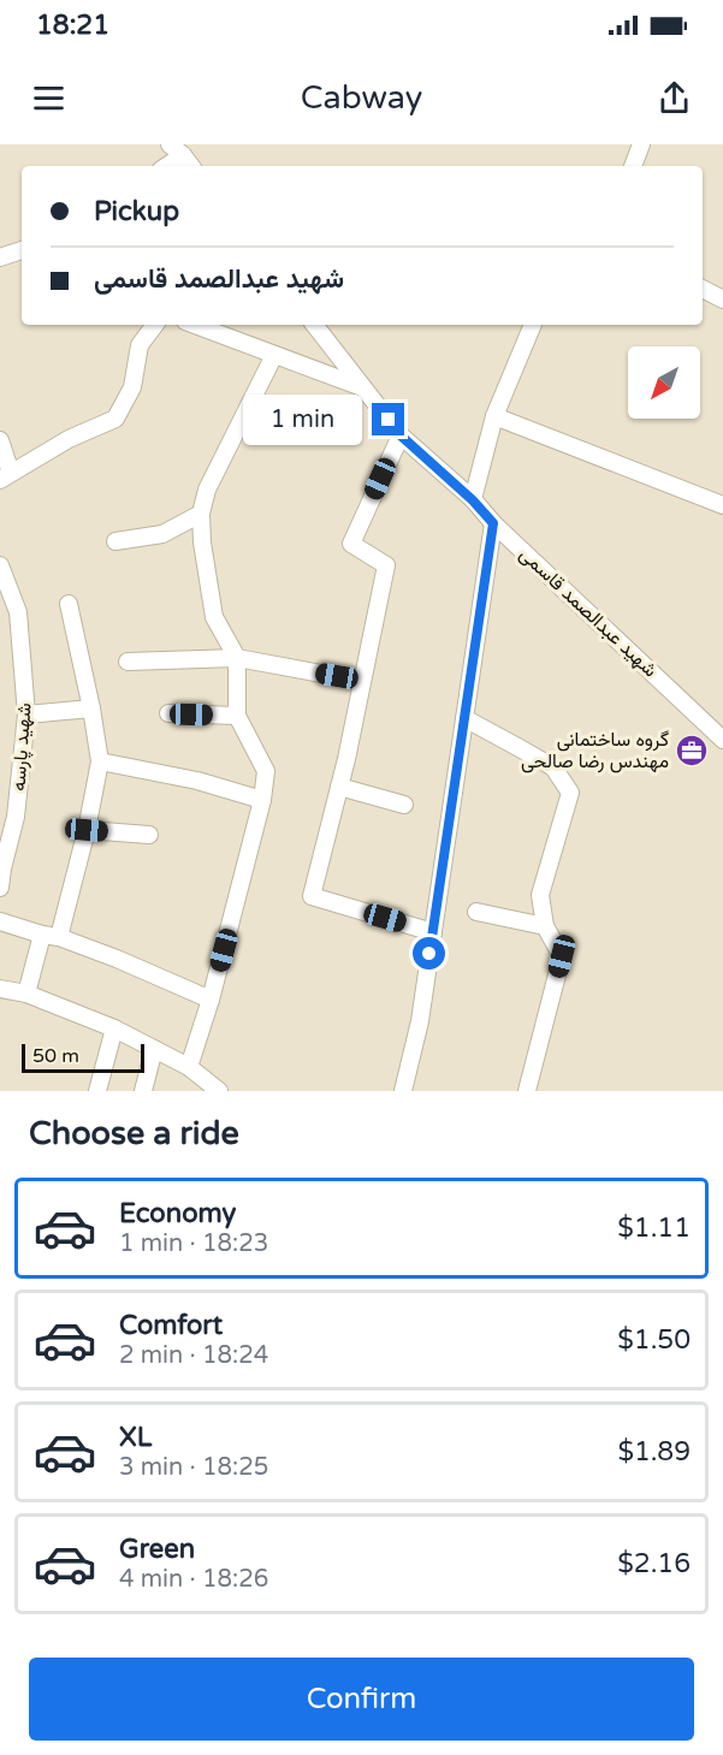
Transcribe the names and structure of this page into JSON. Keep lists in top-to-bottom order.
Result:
{
  "streets": {
    "street": ["شهید عبدالصمد قاسمی", "شهید پارسه"]
  },
  "places": {
    "office": ["گروه ساختمانی مهندس رضا صالحی"]
  },
  "scale_bar": "50 m",
  "north": "bottom left",
  "page": {
    "status": "18:21",
    "header": "Cabway",
    "banner": ["Pickup", "شهید عبدالصمد قاسمی"],
    "bubble": "1 min",
    "scale": "50 m",
    "heading": "Choose a ride",
    "list": [
      {
        "name": "Economy",
        "note": "1 min · 18:23",
        "value": "$1.11"
      },
      {
        "name": "Comfort",
        "note": "2 min · 18:24",
        "value": "$1.50"
      },
      {
        "name": "XL",
        "note": "3 min · 18:25",
        "value": "$1.89"
      },
      {
        "name": "Green",
        "note": "4 min · 18:26",
        "value": "$2.16"
      }
    ],
    "buttons": "Confirm"
  }
}
